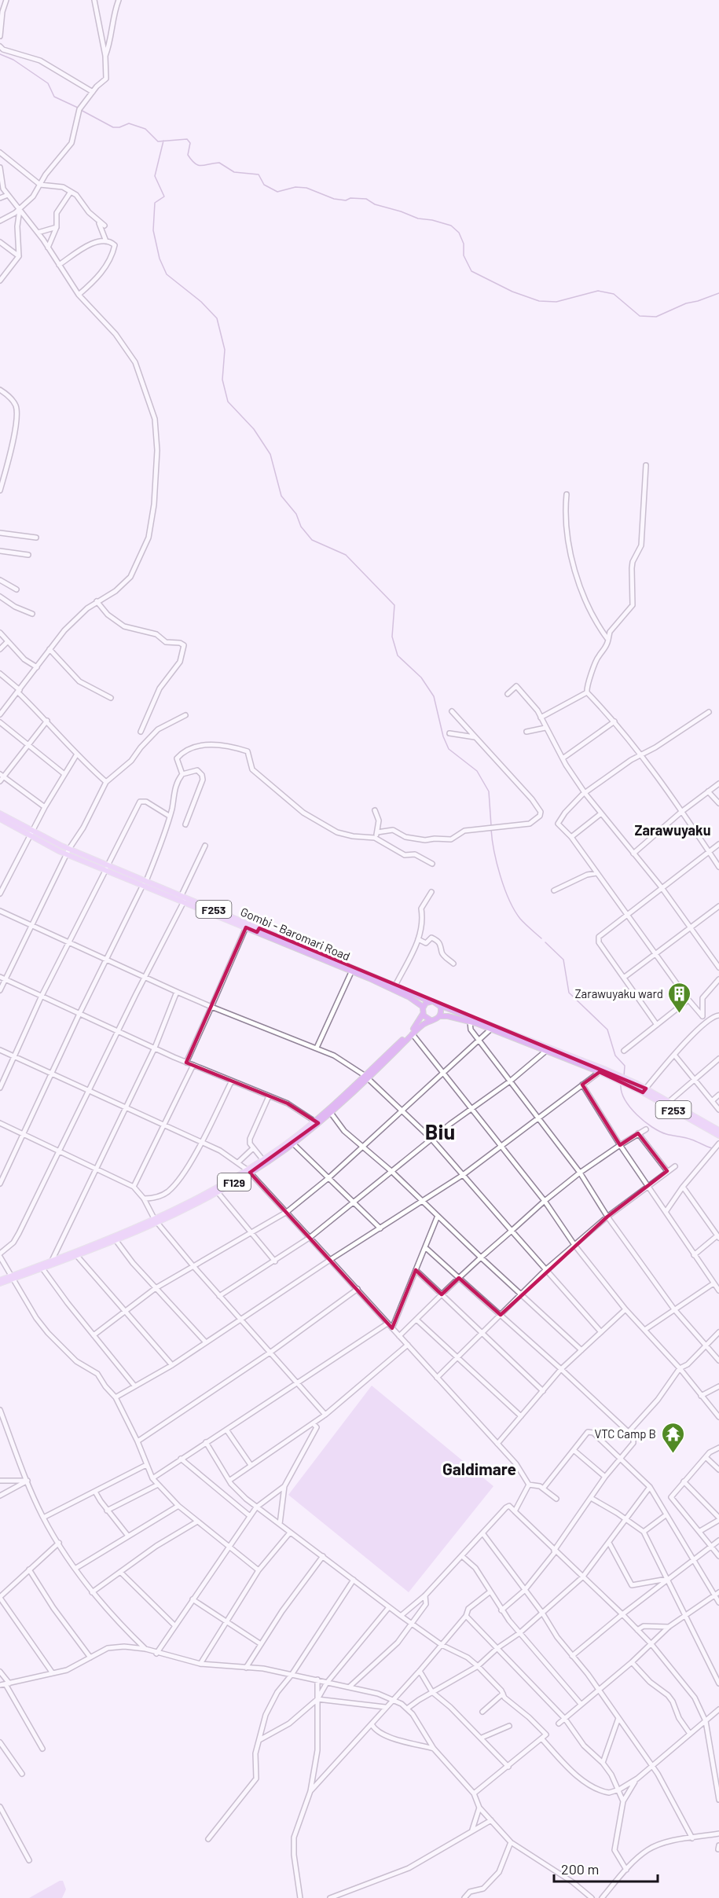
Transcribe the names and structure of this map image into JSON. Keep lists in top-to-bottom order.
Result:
{
  "streets": {
    "main road": ["F253", "Gombi - Baromari Road", "F129"]
  },
  "crossings": [
    ["F253", "Gombi - Baromari Road"],
    ["F253", "F129"],
    ["Gombi - Baromari Road", "F129"]
  ],
  "districts": ["Zarawuyaku", "Biu", "Galdimare"],
  "places": {
    "building": ["Zarawuyaku ward"],
    "temple": ["VTC Camp B"]
  },
  "scale_bar": "200 m"
}
